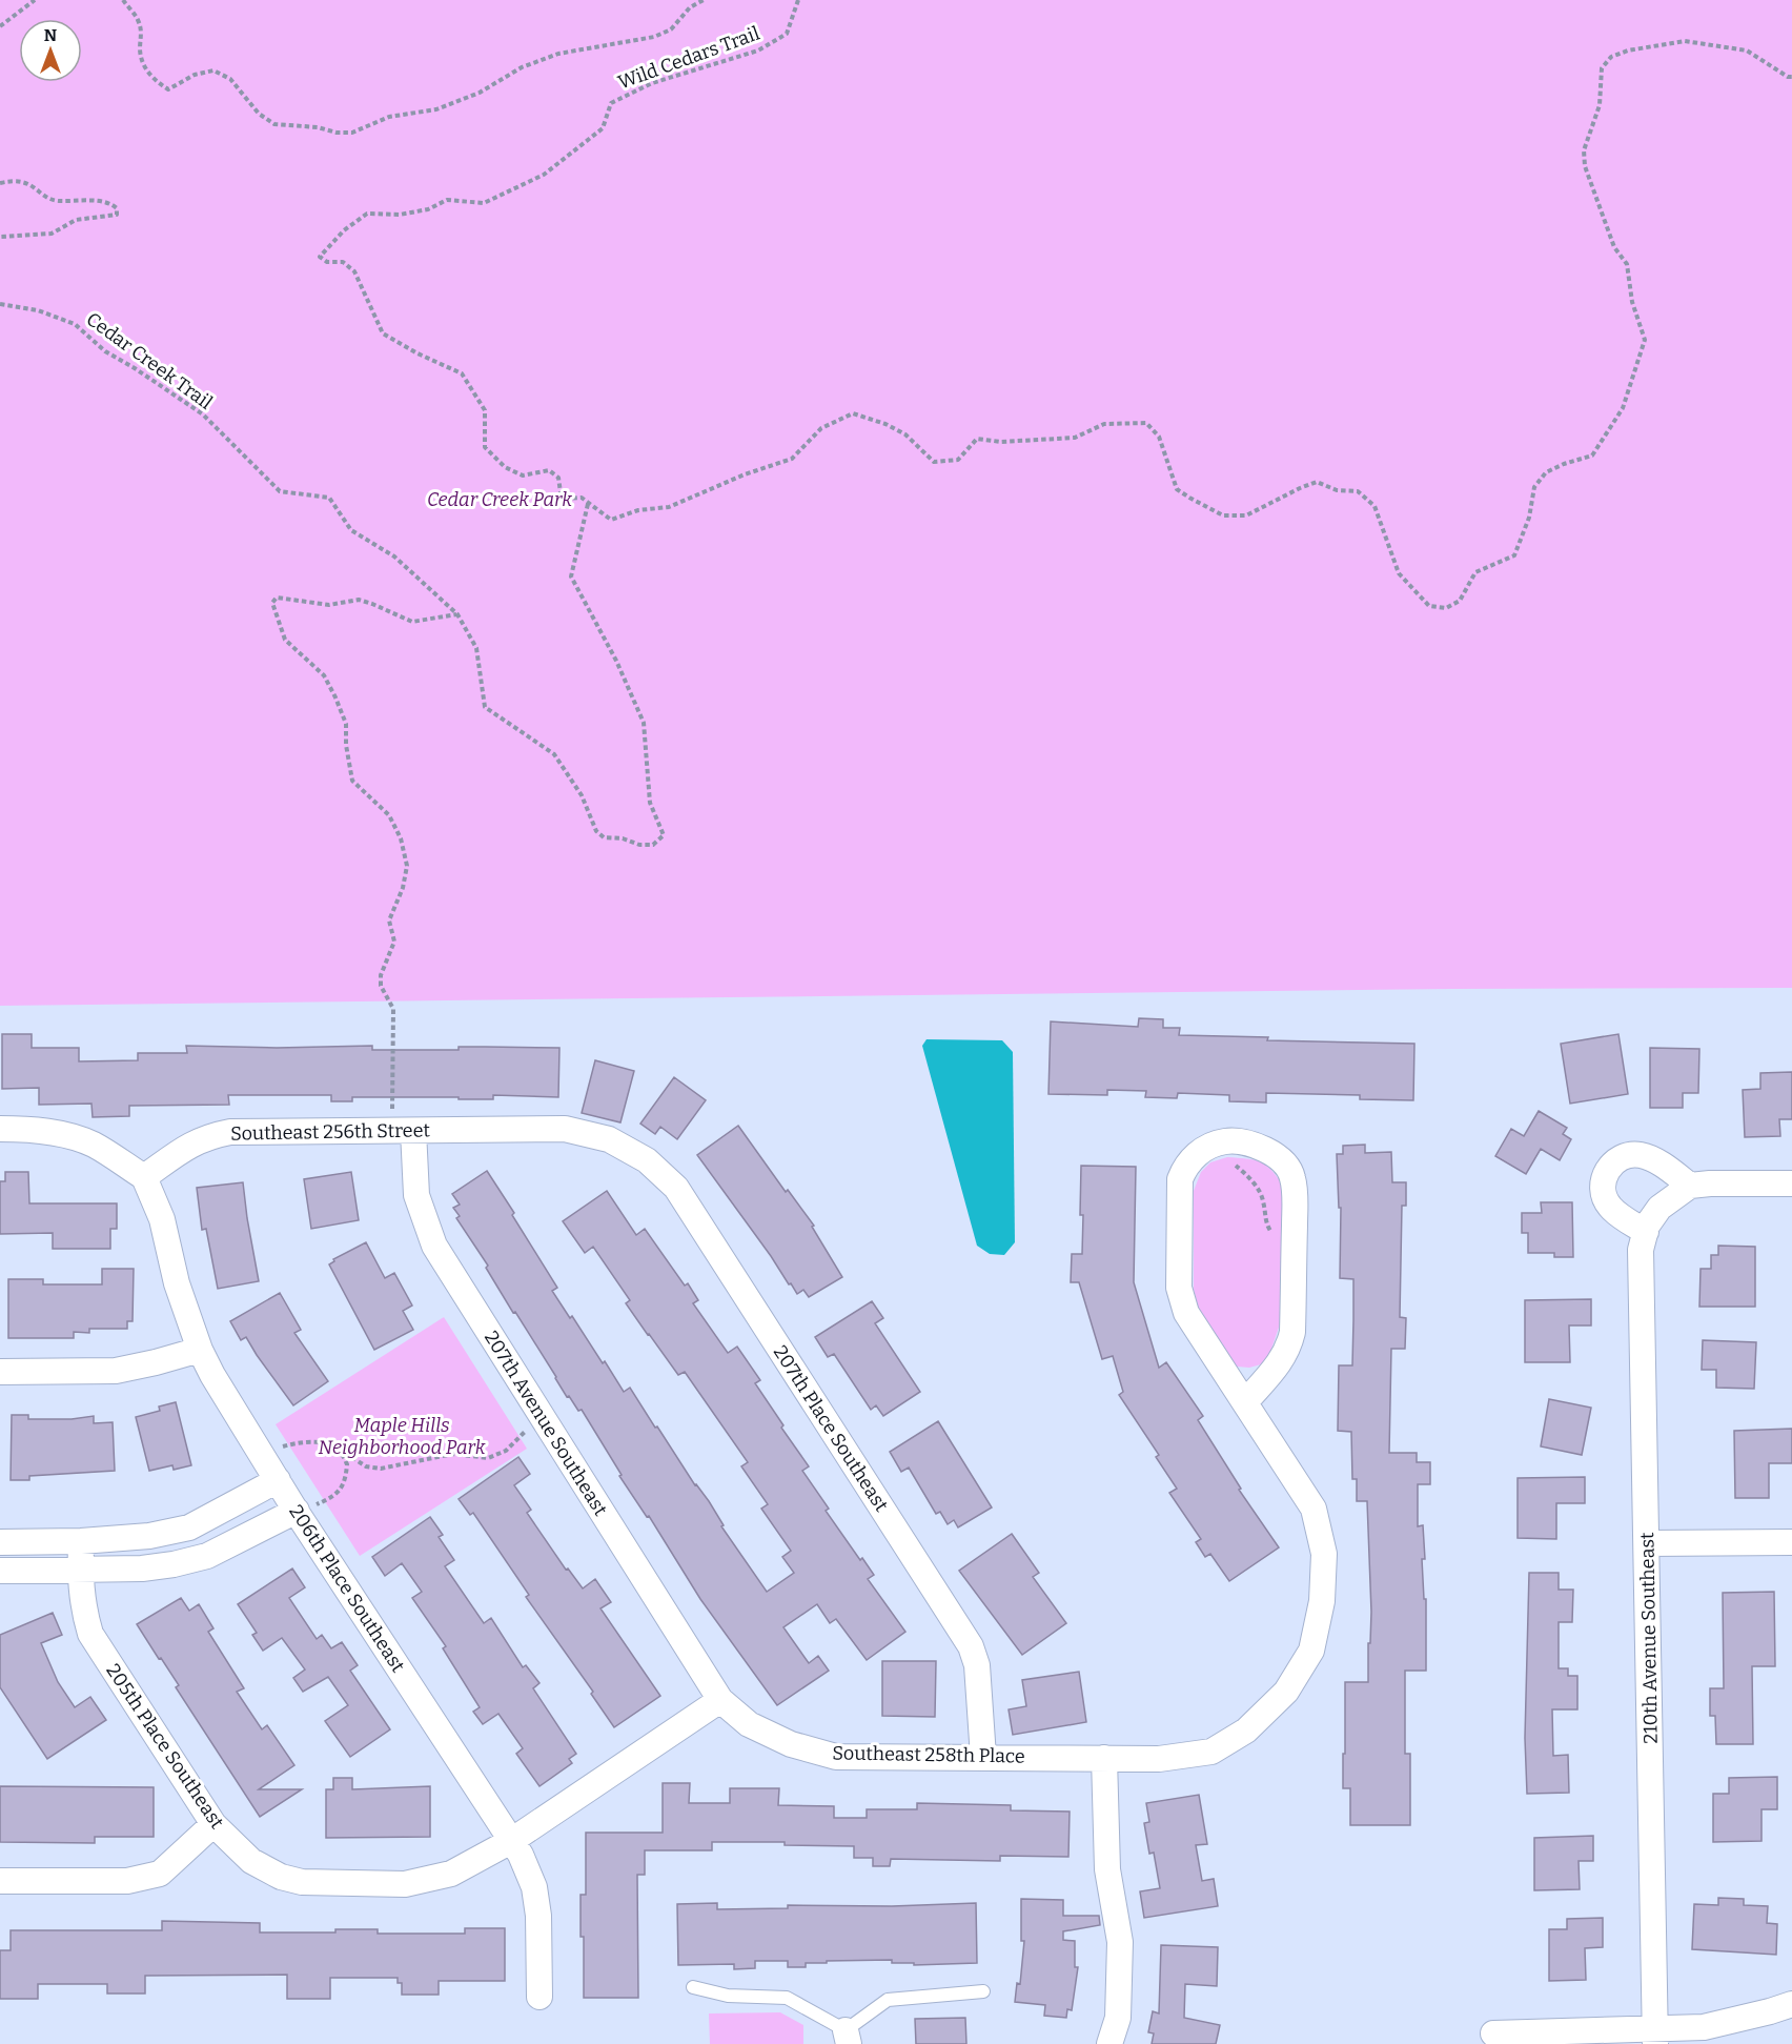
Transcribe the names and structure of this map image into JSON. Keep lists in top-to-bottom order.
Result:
{
  "streets": {
    "street": [
      "Southeast 256th Street",
      "207th Avenue Southeast",
      "207th Place Southeast",
      "206th Place Southeast",
      "210th Avenue Southeast",
      "205th Place Southeast",
      "Southeast 258th Place"
    ],
    "path": ["Wild Cedars Trail", "Cedar Creek Trail"]
  },
  "crossings": [
    ["Wild Cedars Trail", "Cedar Creek Trail"],
    ["Southeast 256th Street", "207th Avenue Southeast"],
    ["Southeast 256th Street", "207th Place Southeast"],
    ["Southeast 256th Street", "206th Place Southeast"],
    ["207th Avenue Southeast", "Southeast 258th Place"],
    ["207th Place Southeast", "Southeast 258th Place"],
    ["206th Place Southeast", "205th Place Southeast"]
  ],
  "parks": ["Cedar Creek Park", "Maple Hills Neighborhood Park"],
  "north": "top"
}
